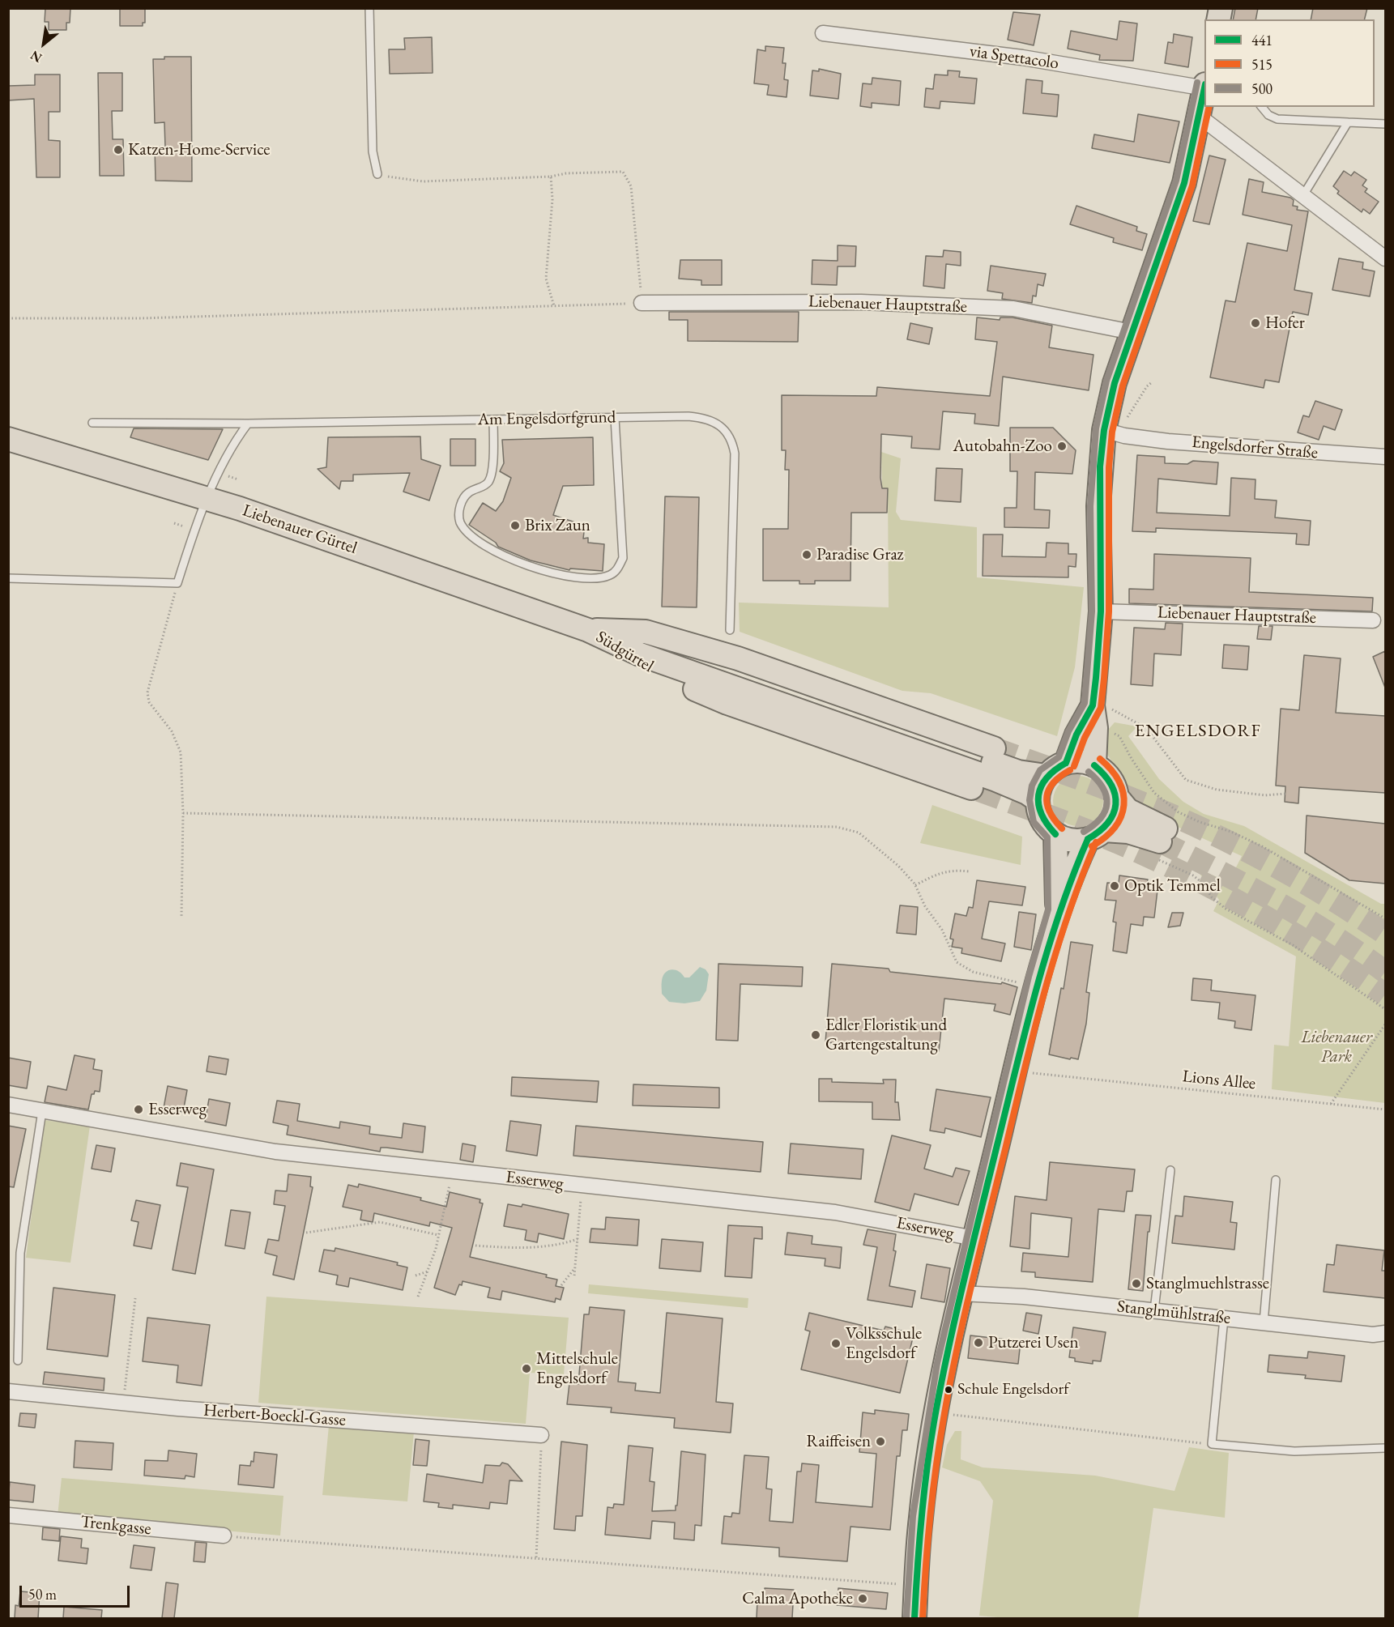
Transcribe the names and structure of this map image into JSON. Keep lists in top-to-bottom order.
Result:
{
  "streets": {
    "main road": ["Liebenauer Gürtel", "Südgürtel"],
    "street": [
      "via Spettacolo",
      "Liebenauer Hauptstraße",
      "Engelsdorfer Straße",
      "Esserweg",
      "Stanglmühlstraße",
      "Herbert-Boeckl-Gasse",
      "Trenkgasse"
    ],
    "lane": ["Am Engelsdorfgrund"],
    "path": ["Lions Allee"]
  },
  "crossings": [
    ["Liebenauer Gürtel", "Südgürtel"]
  ],
  "districts": ["ENGELSDORF"],
  "parks": ["Liebenauer Park"],
  "places": [
    "Katzen-Home-Service",
    "Hofer",
    "Autobahn-Zoo",
    "Brix Zaun",
    "Paradise Graz",
    "Optik Temmel",
    "Edler Floristik und Gartengestaltung",
    "Esserweg",
    "Stanglmuehlstrasse",
    "Putzerei Usen",
    "Volksschule Engelsdorf",
    "Mittelschule Engelsdorf",
    "Schule Engelsdorf",
    "Raiffeisen",
    "Calma Apotheke"
  ],
  "lines": ["transit line 500", "transit line 441", "transit line 515"],
  "legend": ["441", "515", "500"],
  "scale_bar": "50 m",
  "north": "bottom left"
}
